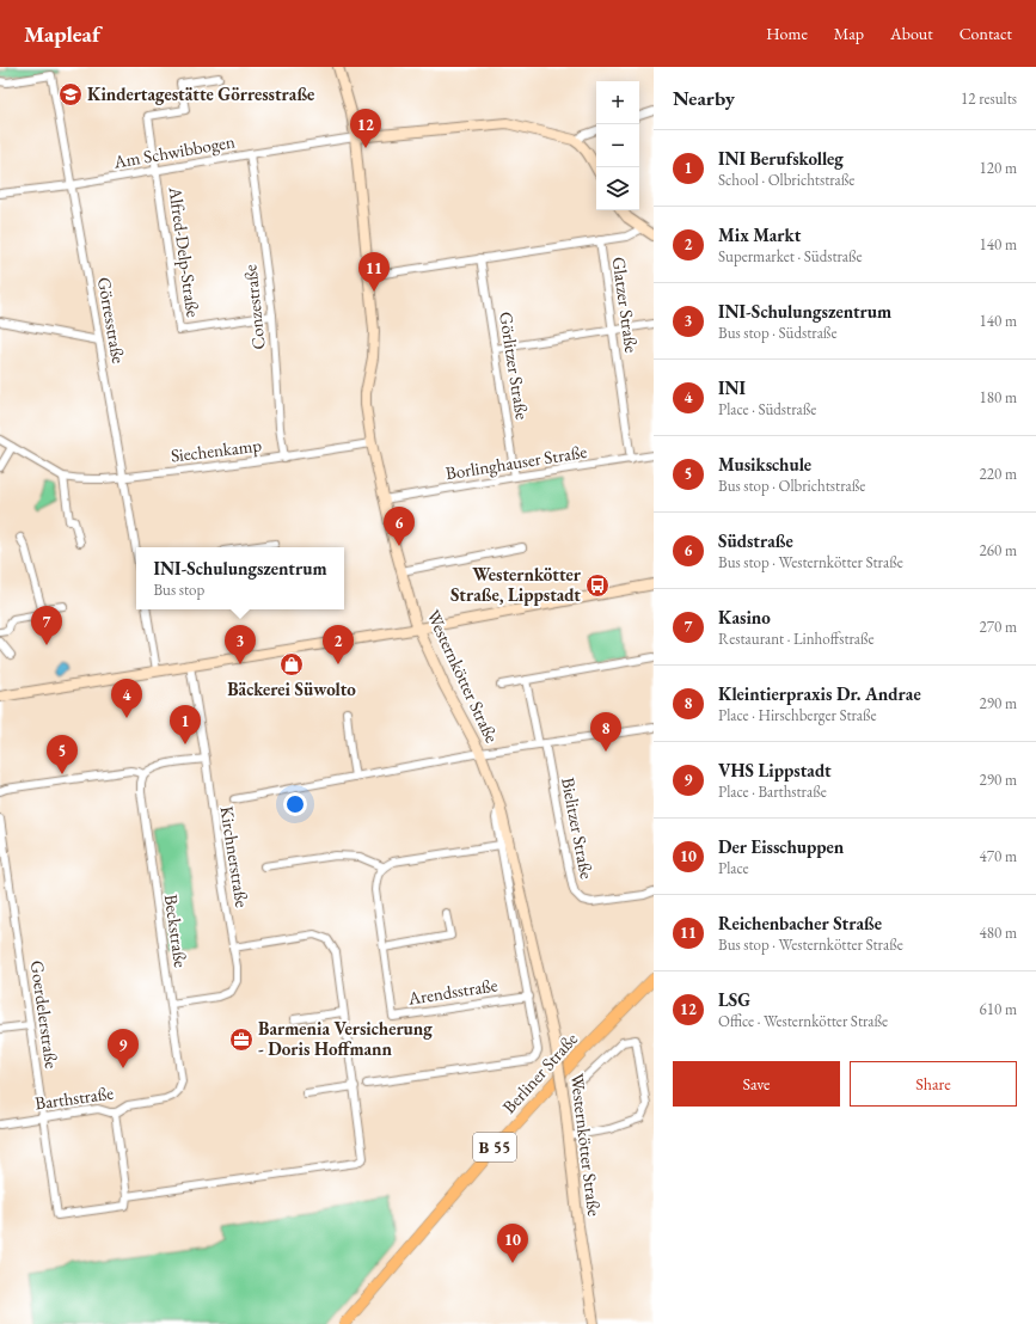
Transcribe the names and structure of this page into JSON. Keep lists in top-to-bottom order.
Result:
{
  "streets": {
    "main road": ["Berliner Straße", "B 55"],
    "street": [
      "Am Schwibbogen",
      "Alfred-Delp-Straße",
      "Glatzer Straße",
      "Conzestraße",
      "Görresstraße",
      "Görlitzer Straße",
      "Siechenkamp",
      "Borlinghauser Straße",
      "Westernkötter Straße",
      "Bielitzer Straße",
      "Kirchnerstraße",
      "Beckstraße",
      "Arendsstraße",
      "Goerdelerstraße",
      "Barthstraße"
    ]
  },
  "crossings": [
    ["Am Schwibbogen", "Alfred-Delp-Straße"],
    ["Am Schwibbogen", "Conzestraße"],
    ["Am Schwibbogen", "Görresstraße"],
    ["Am Schwibbogen", "Westernkötter Straße"],
    ["Alfred-Delp-Straße", "Conzestraße"],
    ["Glatzer Straße", "Borlinghauser Straße"],
    ["Conzestraße", "Siechenkamp"],
    ["Görresstraße", "Siechenkamp"],
    ["Görlitzer Straße", "Borlinghauser Straße"],
    ["Siechenkamp", "Westernkötter Straße"],
    ["Borlinghauser Straße", "Westernkötter Straße"],
    ["Westernkötter Straße", "Arendsstraße"],
    ["Kirchnerstraße", "Beckstraße"],
    ["Beckstraße", "Barthstraße"],
    ["Goerdelerstraße", "Barthstraße"]
  ],
  "places": {
    "school or university": ["Kindertagestätte Görresstraße"],
    "bus stop": ["Westernkötter Straße, Lippstadt"],
    "shop": ["Bäckerei Süwolto"],
    "office": ["Barmenia Versicherung - Doris Hoffmann"]
  },
  "page": {
    "header": "Mapleaf",
    "nav": [
      "Home",
      "Map",
      "About",
      "Contact"
    ],
    "heading": ["Nearby", "12 results"],
    "map_buttons": ["+", "−"],
    "pins": [
      "12",
      "11",
      "6",
      "7",
      "2",
      "3",
      "4",
      "1",
      "8",
      "5",
      "9",
      "10"
    ],
    "list": [
      {
        "mark": "1",
        "name": "INI Berufskolleg",
        "note": "School · Olbrichtstraße",
        "value": "120 m"
      },
      {
        "mark": "2",
        "name": "Mix Markt",
        "note": "Supermarket · Südstraße",
        "value": "140 m"
      },
      {
        "mark": "3",
        "name": "INI-Schulungszentrum",
        "note": "Bus stop · Südstraße",
        "value": "140 m"
      },
      {
        "mark": "4",
        "name": "INI",
        "note": "Place · Südstraße",
        "value": "180 m"
      },
      {
        "mark": "5",
        "name": "Musikschule",
        "note": "Bus stop · Olbrichtstraße",
        "value": "220 m"
      },
      {
        "mark": "6",
        "name": "Südstraße",
        "note": "Bus stop · Westernkötter Straße",
        "value": "260 m"
      },
      {
        "mark": "7",
        "name": "Kasino",
        "note": "Restaurant · Linhoffstraße",
        "value": "270 m"
      },
      {
        "mark": "8",
        "name": "Kleintierpraxis Dr. Andrae",
        "note": "Place · Hirschberger Straße",
        "value": "290 m"
      },
      {
        "mark": "9",
        "name": "VHS Lippstadt",
        "note": "Place · Barthstraße",
        "value": "290 m"
      },
      {
        "mark": "10",
        "name": "Der Eisschuppen",
        "note": "Place",
        "value": "470 m"
      },
      {
        "mark": "11",
        "name": "Reichenbacher Straße",
        "note": "Bus stop · Westernkötter Straße",
        "value": "480 m"
      },
      {
        "mark": "12",
        "name": "LSG",
        "note": "Office · Westernkötter Straße",
        "value": "610 m"
      }
    ],
    "popup": ["INI-Schulungszentrum", "Bus stop"],
    "buttons": ["Save", "Share"]
  }
}
